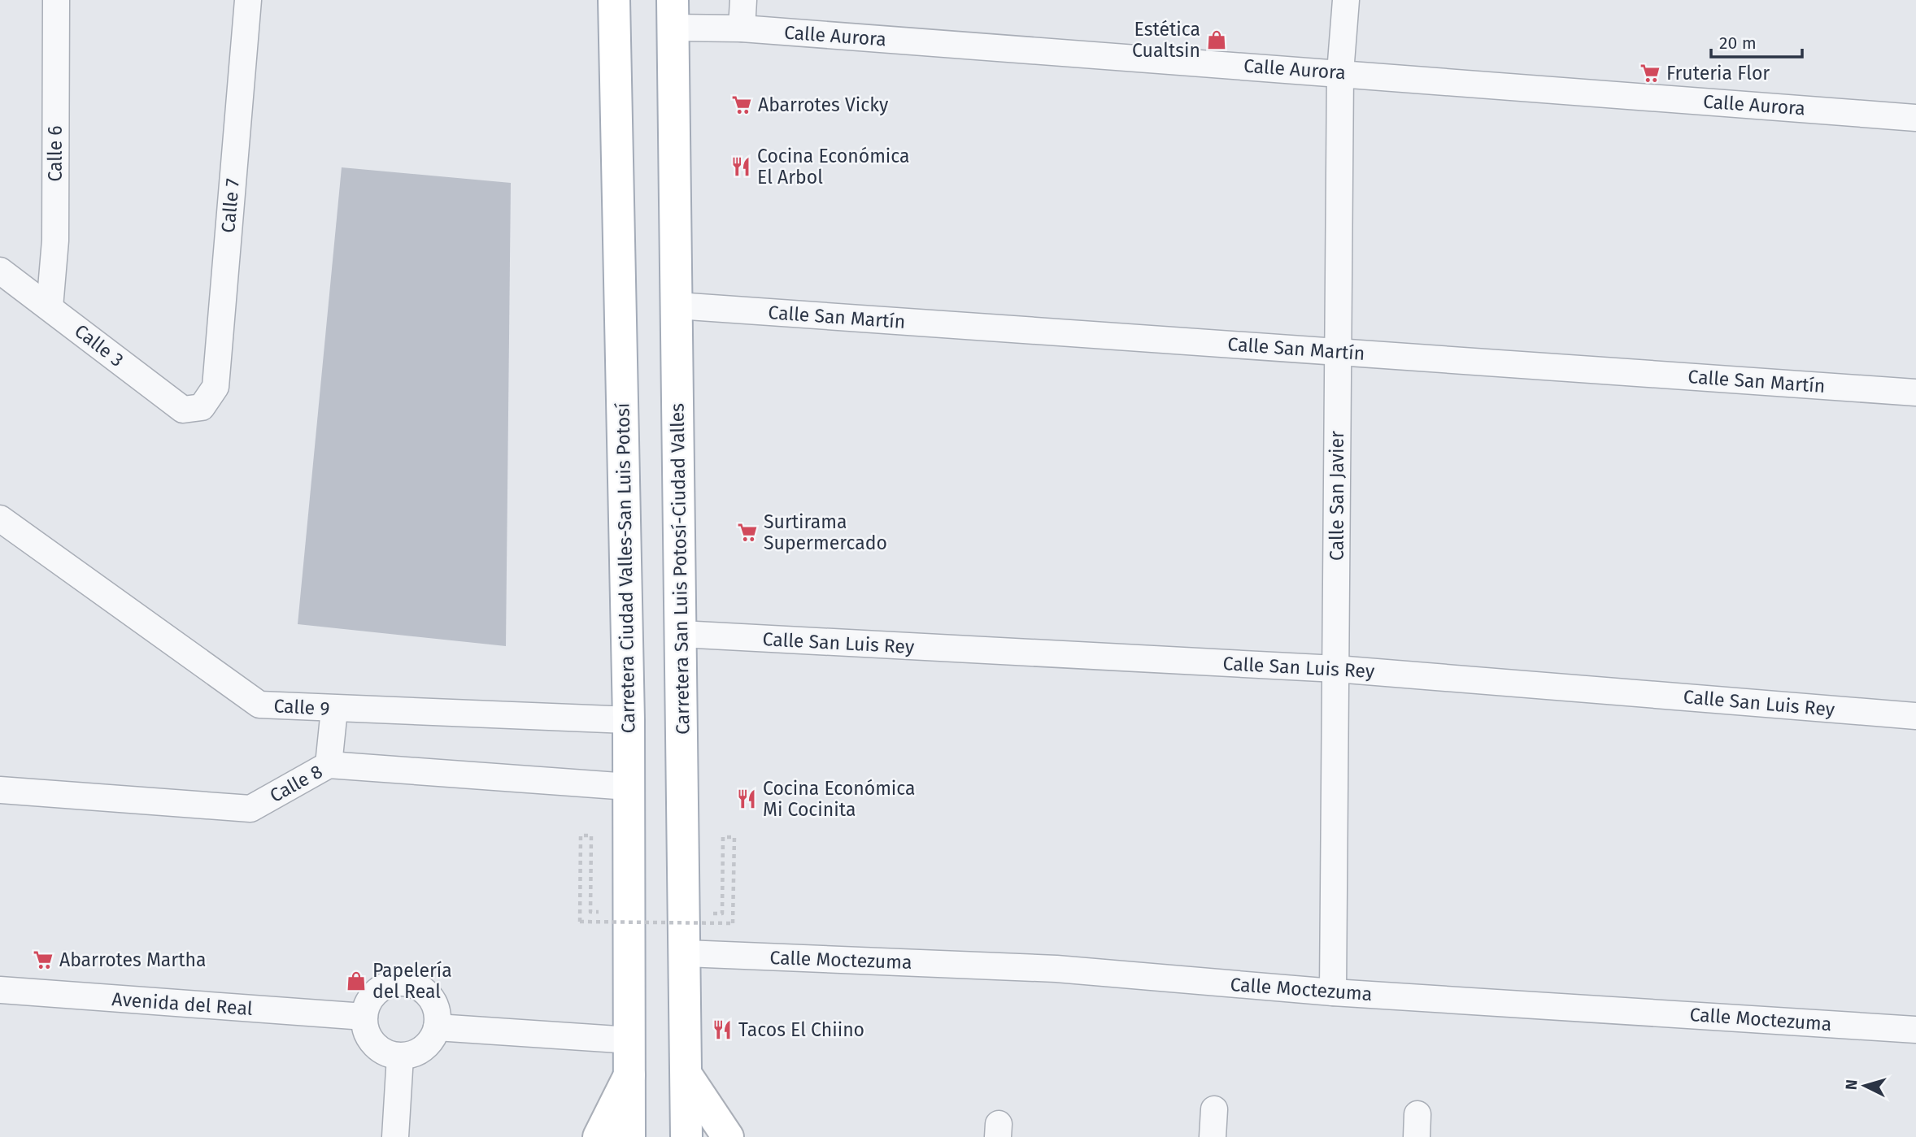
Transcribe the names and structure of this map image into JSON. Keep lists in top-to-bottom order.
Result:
{
  "streets": {
    "main road": ["Carretera Ciudad Valles-San Luis Potosí", "Carretera San Luis Potosí-Ciudad Valles"],
    "street": [
      "Calle Aurora",
      "Calle 6",
      "Calle 7",
      "Calle San Martín",
      "Calle 3",
      "Calle San Javier",
      "Calle San Luis Rey",
      "Calle 9",
      "Calle 8",
      "Calle Moctezuma",
      "Avenida del Real"
    ]
  },
  "crossings": [
    ["Calle Aurora", "Calle San Javier"],
    ["Calle Aurora", "Carretera San Luis Potosí-Ciudad Valles"],
    ["Calle 6", "Calle 3"],
    ["Calle 7", "Calle 3"],
    ["Calle San Martín", "Calle San Javier"],
    ["Calle San Martín", "Carretera San Luis Potosí-Ciudad Valles"],
    ["Calle San Javier", "Calle San Luis Rey"],
    ["Calle San Javier", "Calle Moctezuma"],
    ["Carretera Ciudad Valles-San Luis Potosí", "Calle 9"],
    ["Carretera Ciudad Valles-San Luis Potosí", "Calle 8"],
    ["Carretera San Luis Potosí-Ciudad Valles", "Calle San Luis Rey"],
    ["Carretera San Luis Potosí-Ciudad Valles", "Calle Moctezuma"]
  ],
  "places": {
    "shop": ["Estética Cualtsin", "Papelería del Real"],
    "supermarket": [
      "Fruteria Flor",
      "Abarrotes Vicky",
      "Surtirama Supermercado",
      "Abarrotes Martha"
    ],
    "restaurant": ["Cocina Económica El Arbol", "Cocina Económica Mi Cocinita", "Tacos El Chiino"]
  },
  "scale_bar": "20 m",
  "north": "left"
}
